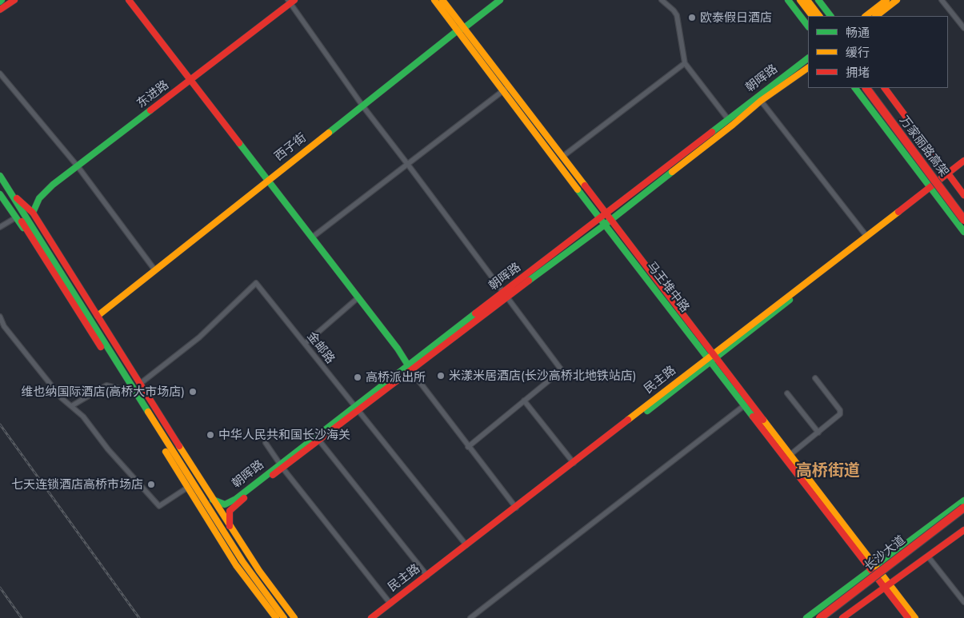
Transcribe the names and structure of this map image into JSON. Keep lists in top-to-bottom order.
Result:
{
  "streets": {
    "main road": [
      "朝晖路",
      "东进路",
      "万家丽路高架",
      "西子街",
      "马王堆中路",
      "民主路",
      "长沙大道"
    ],
    "street": ["金邮路"]
  },
  "crossings": [
    ["朝晖路", "马王堆中路"],
    ["朝晖路", "金邮路"],
    ["西子街", "马王堆中路"],
    ["马王堆中路", "民主路"],
    ["金邮路", "民主路"]
  ],
  "districts": ["高桥街道"],
  "places": [
    "欧泰假日酒店",
    "米漾米居酒店(长沙高桥北地铁站店)",
    "高桥派出所",
    "维也纳国际酒店(高桥大市场店)",
    "中华人民共和国长沙海关",
    "七天连锁酒店高桥市场店"
  ],
  "legend": ["畅通", "缓行", "拥堵"]
}
